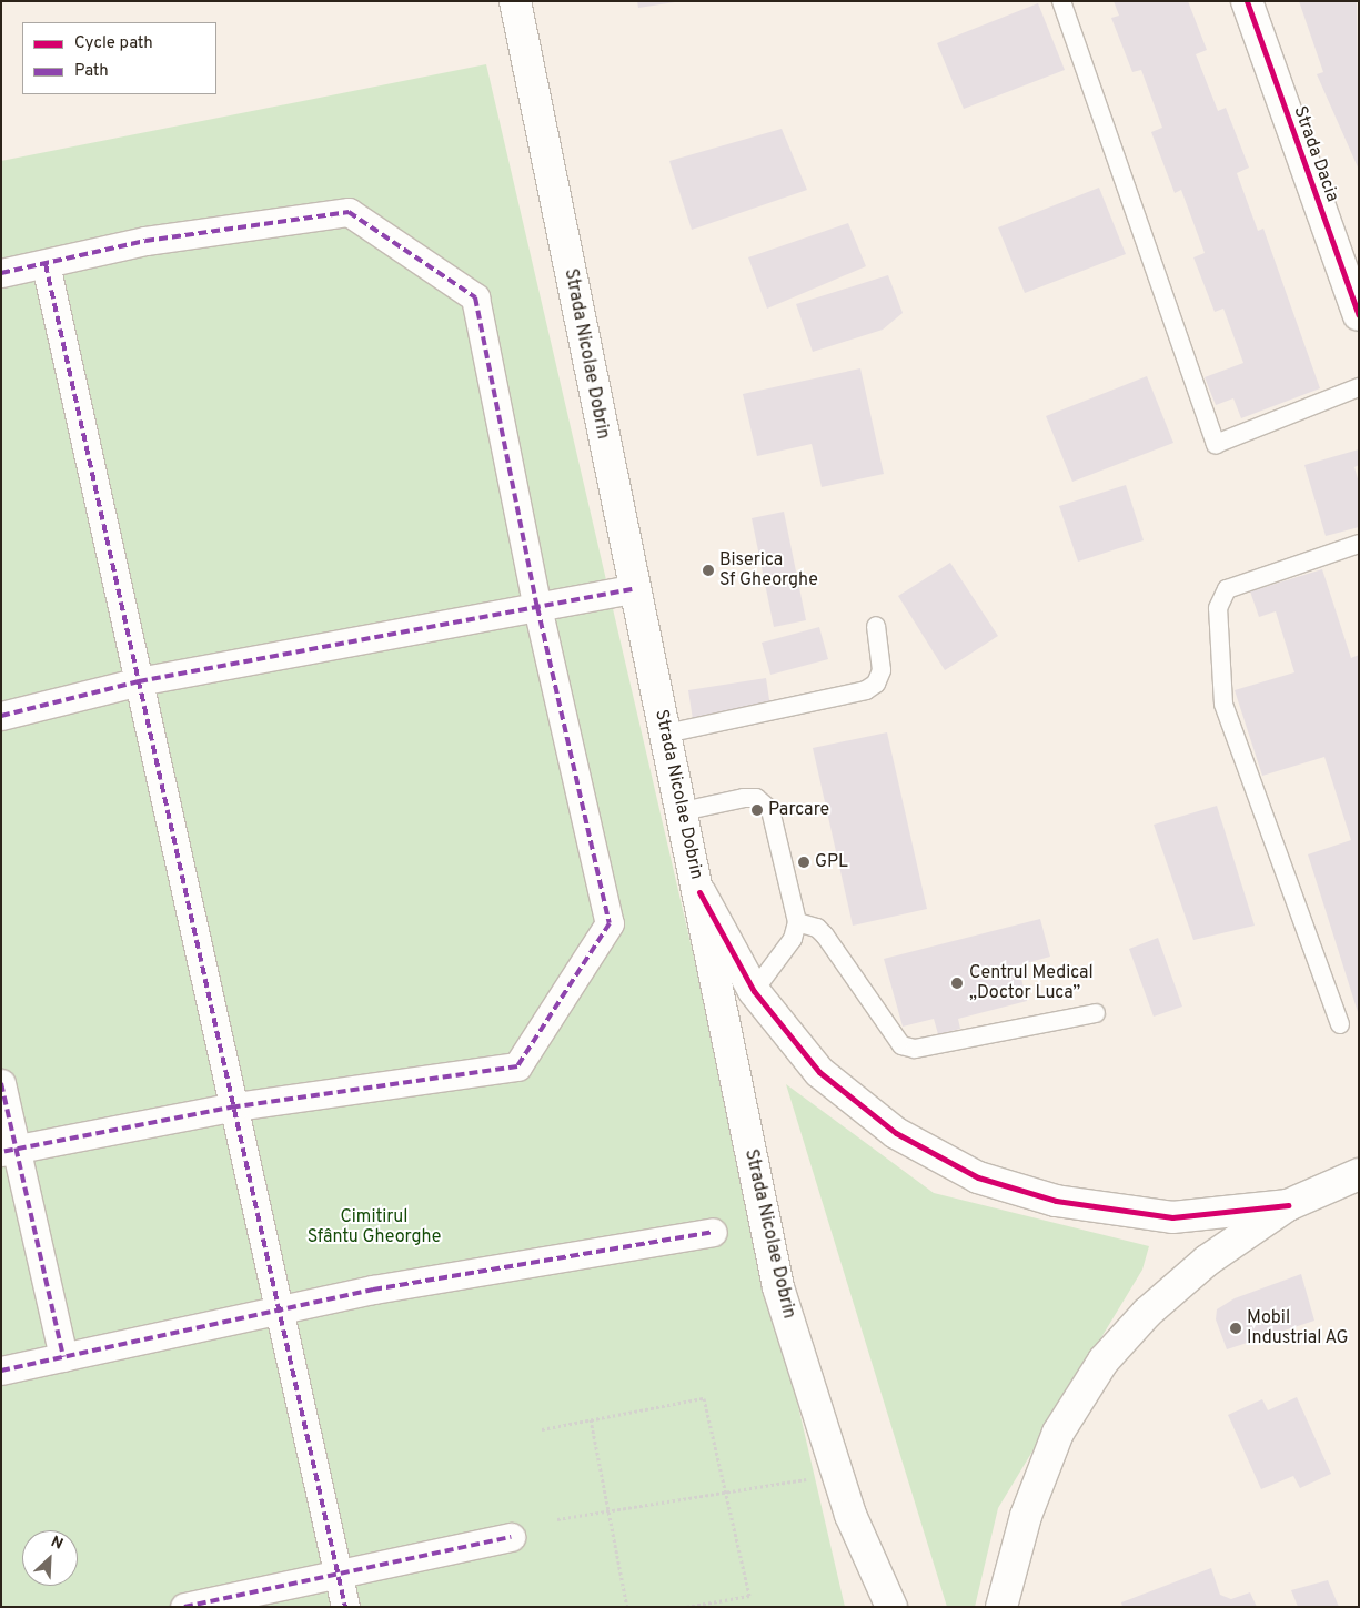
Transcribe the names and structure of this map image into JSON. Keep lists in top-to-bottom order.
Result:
{
  "streets": {
    "main road": ["Strada Dacia", "Strada Nicolae Dobrin"]
  },
  "parks": ["Cimitirul Sfântu Gheorghe"],
  "places": [
    "Biserica Sf Gheorghe",
    "Parcare",
    "GPL",
    "Centrul Medical „Doctor Luca”",
    "Mobil Industrial AG"
  ],
  "legend": ["Cycle path", "Path"],
  "north": "top right"
}
